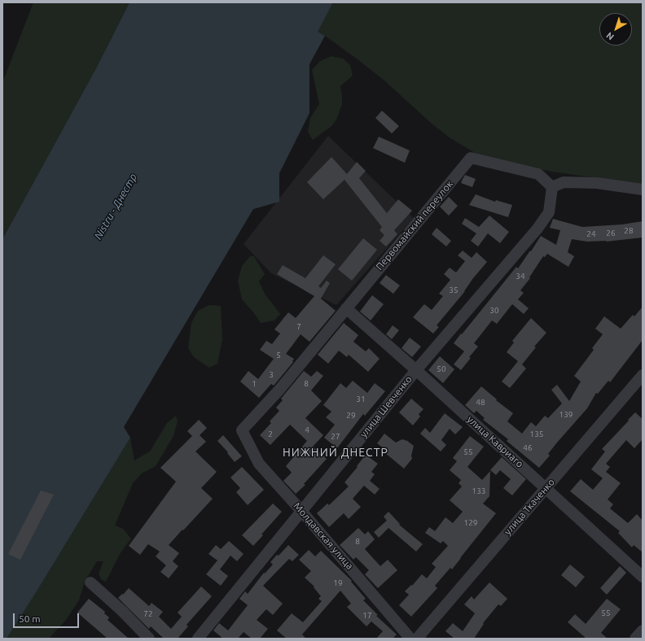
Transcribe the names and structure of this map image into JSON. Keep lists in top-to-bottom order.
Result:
{
  "streets": {
    "street": [
      "Первомайский переулок",
      "улица Шевченко",
      "улица Кавриаго",
      "улица Ткаченко",
      "Молдавская улица"
    ]
  },
  "crossings": [
    ["Первомайский переулок", "улица Шевченко"],
    ["Первомайский переулок", "улица Кавриаго"],
    ["Первомайский переулок", "Молдавская улица"],
    ["улица Шевченко", "улица Кавриаго"],
    ["улица Шевченко", "Молдавская улица"],
    ["улица Кавриаго", "улица Ткаченко"]
  ],
  "districts": ["НИЖНИЙ ДНЕСТР"],
  "water": ["Nistru - Днестр"],
  "house_numbers": [
    "28",
    "26",
    "24",
    "34",
    "35",
    "30",
    "7",
    "5",
    "50",
    "3",
    "1",
    "8",
    "31",
    "48",
    "139",
    "29",
    "4",
    "2",
    "135",
    "27",
    "46",
    "55",
    "133",
    "129",
    "8",
    "19",
    "55",
    "72",
    "17"
  ],
  "scale_bar": "50 m",
  "north": "bottom left"
}
